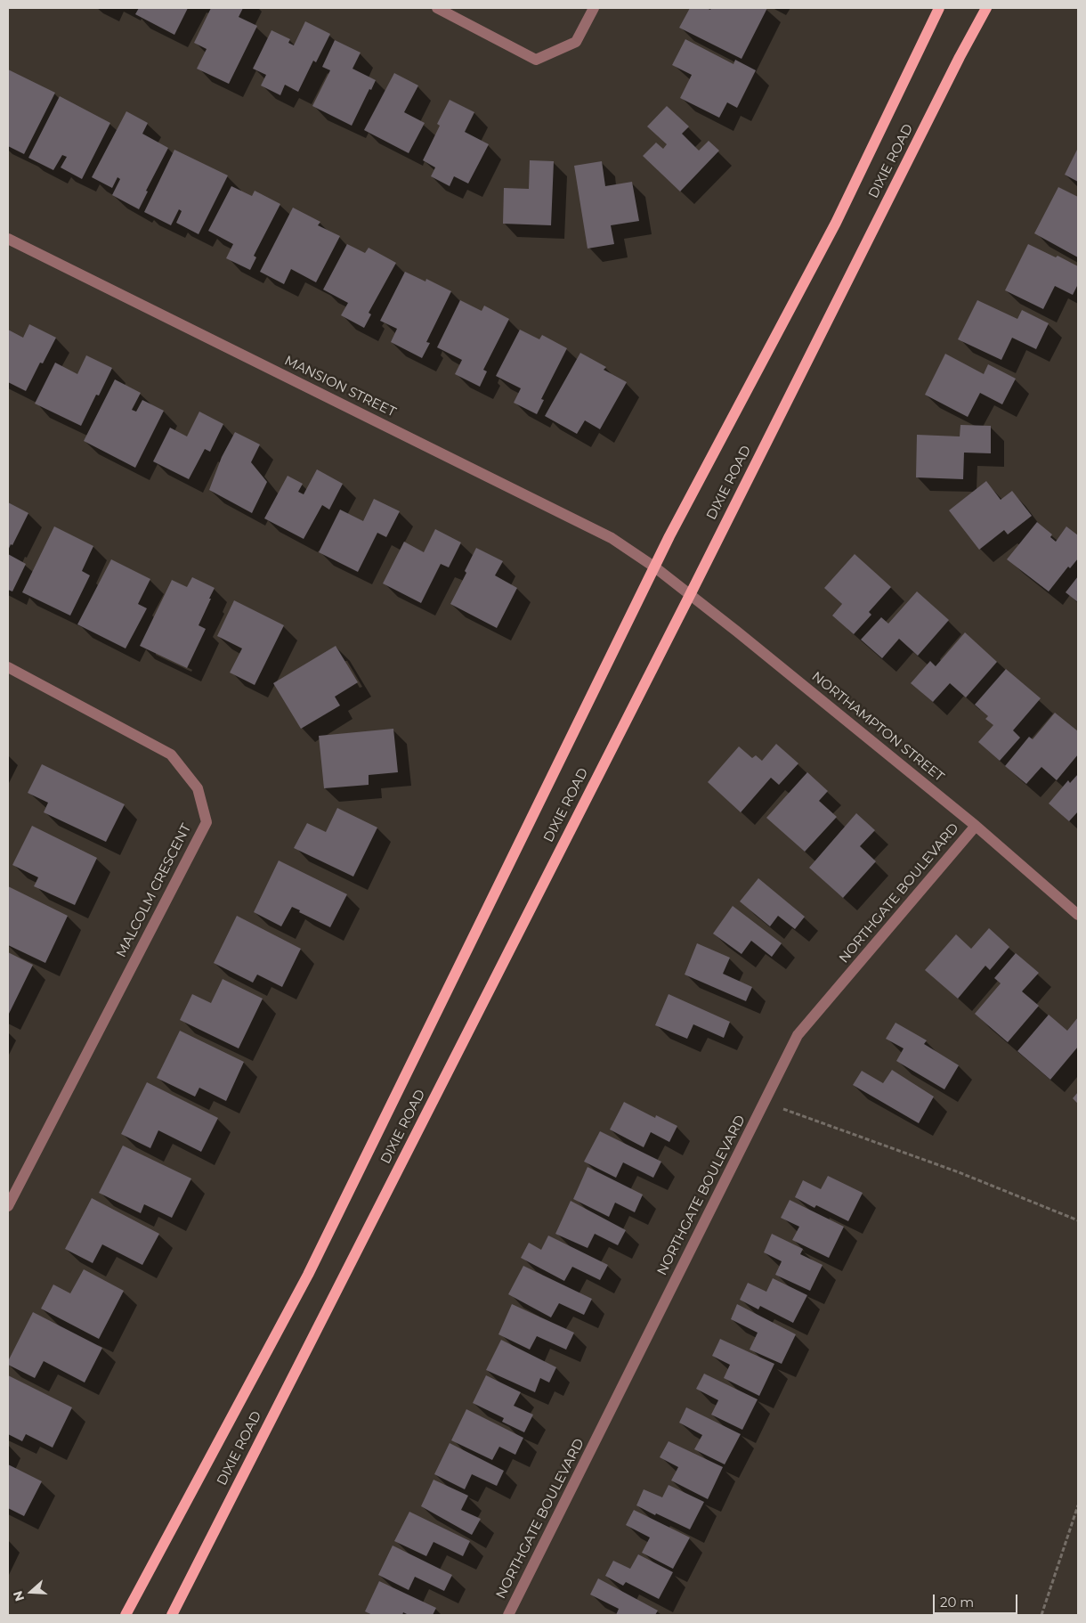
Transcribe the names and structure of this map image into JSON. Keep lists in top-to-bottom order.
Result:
{
  "streets": {
    "main road": ["DIXIE ROAD"],
    "street": [
      "MANSION STREET",
      "NORTHAMPTON STREET",
      "MALCOLM CRESCENT",
      "NORTHGATE BOULEVARD"
    ]
  },
  "crossings": [
    ["DIXIE ROAD", "MANSION STREET"],
    ["DIXIE ROAD", "NORTHAMPTON STREET"],
    ["MANSION STREET", "NORTHAMPTON STREET"],
    ["NORTHAMPTON STREET", "NORTHGATE BOULEVARD"]
  ],
  "scale_bar": "20 m",
  "north": "left"
}
